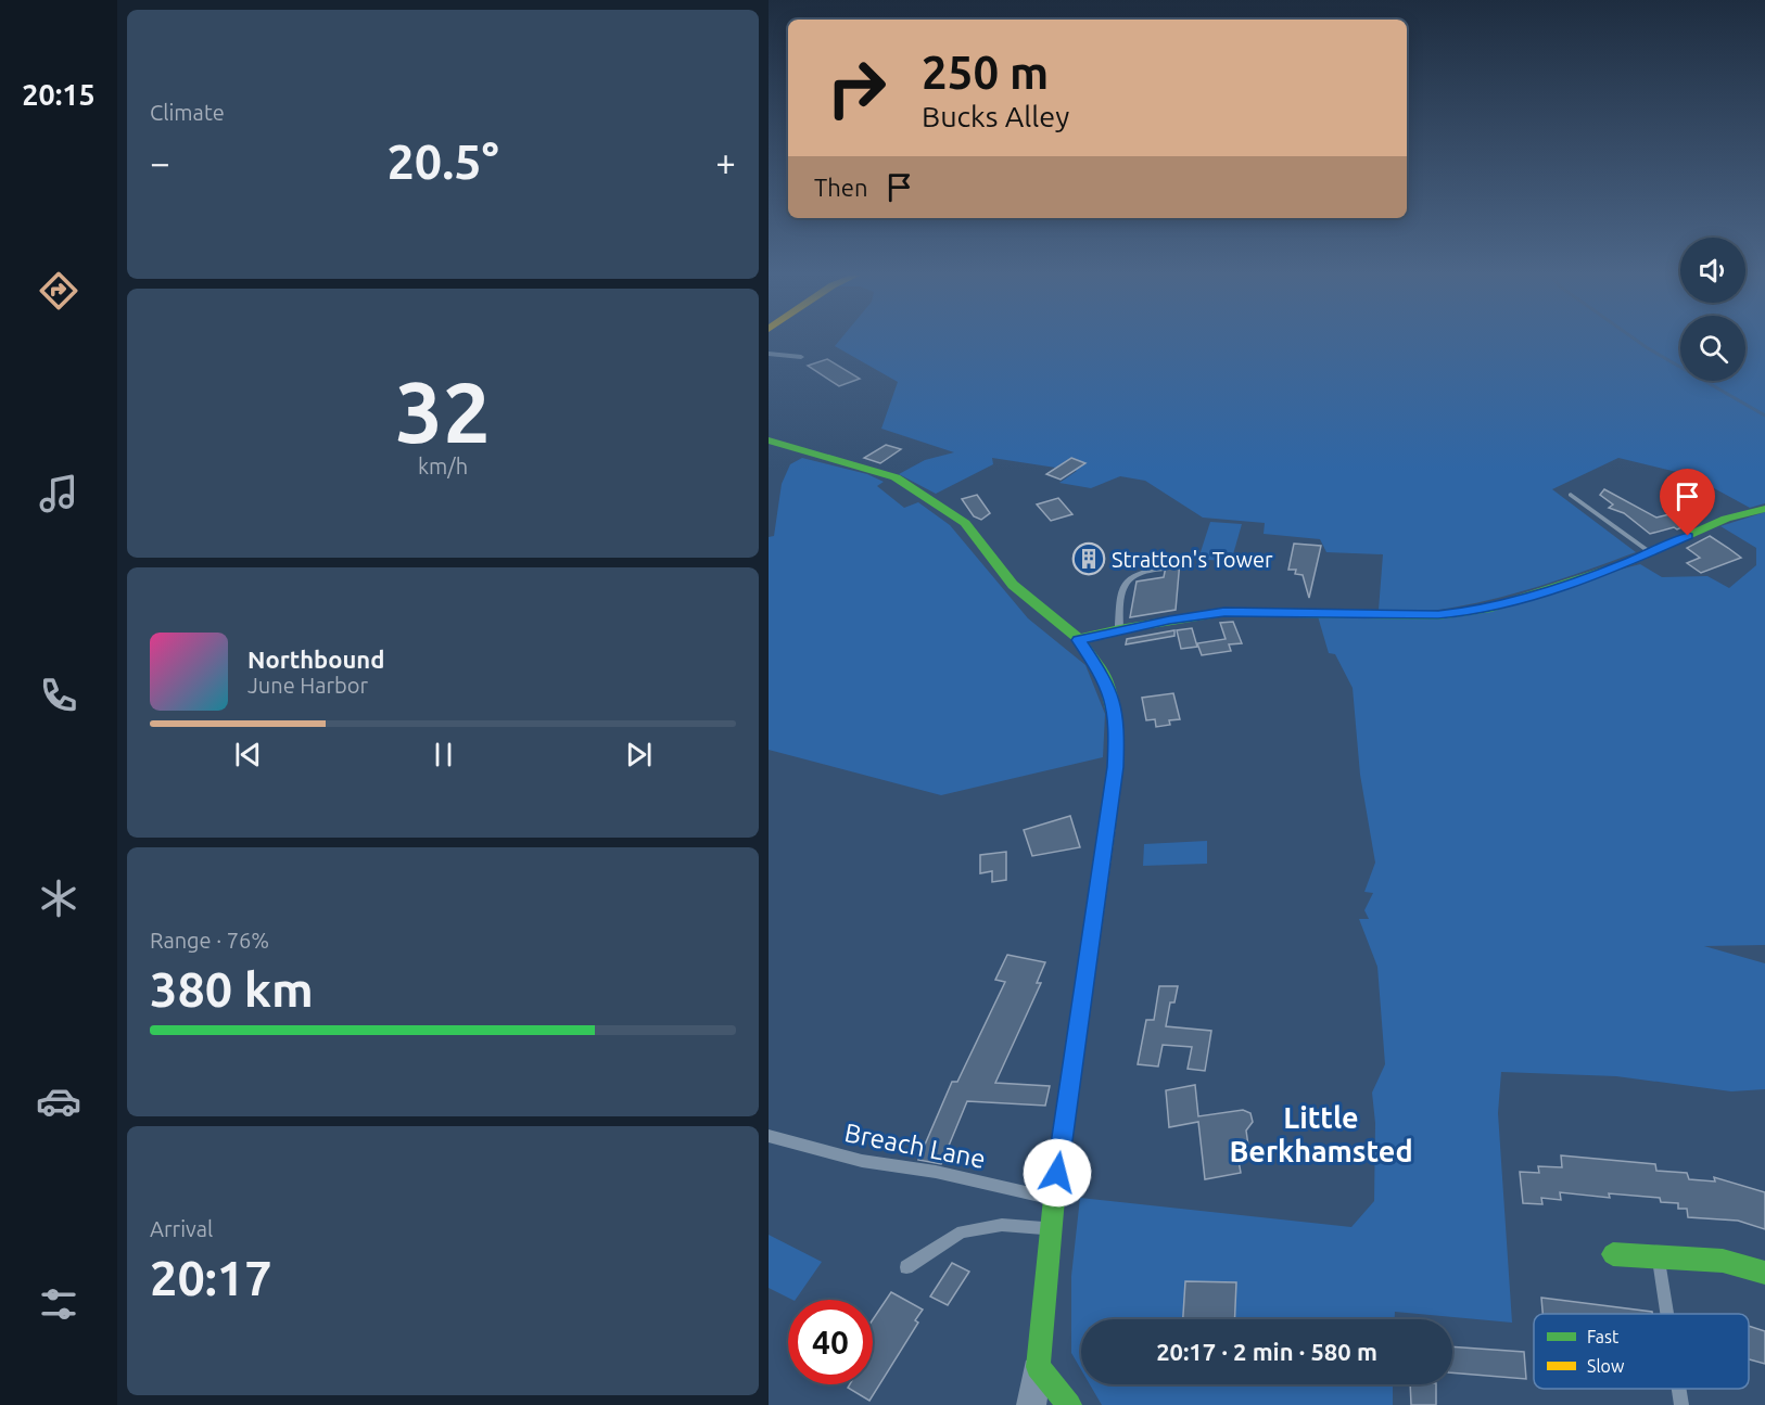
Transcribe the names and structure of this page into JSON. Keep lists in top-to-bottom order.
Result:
{
  "streets": {
    "lane": ["Breach Lane"]
  },
  "districts": ["Little Berkhamsted"],
  "places": {
    "building": ["Stratton's Tower"]
  },
  "legend": ["Fast", "Slow"],
  "page": {
    "tabs": "20:15",
    "tile": [
      "Climate",
      ["32", "km/h"],
      ["Range · 76%", "380 km"],
      ["Arrival", "20:17"]
    ],
    "turn": ["250 m", "Bucks Alley"],
    "heat": ["−", "20.5°", "+"],
    "then": "Then",
    "song": ["Northbound", "June Harbor"],
    "limit": "40",
    "trip": "20:17 · 2 min · 580 m"
  }
}
